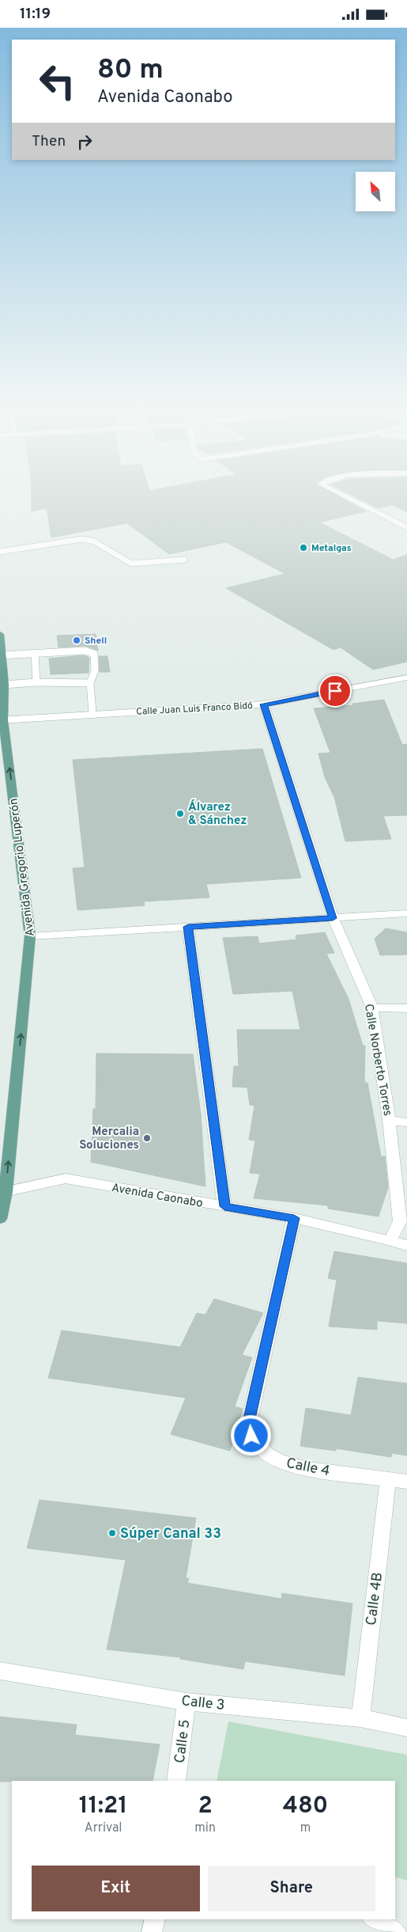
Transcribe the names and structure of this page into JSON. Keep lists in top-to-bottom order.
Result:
{
  "streets": {
    "main road": ["Avenida Gregorio Luperón"],
    "street": [
      "Calle Juan Luis Franco Bidó",
      "Calle Norberto Torres",
      "Avenida Caonabo",
      "Calle 4",
      "Calle 4B",
      "Calle 3",
      "Calle 5"
    ]
  },
  "crossings": [
    ["Calle Juan Luis Franco Bidó", "Avenida Gregorio Luperón"],
    ["Calle Juan Luis Franco Bidó", "Calle Norberto Torres"],
    ["Avenida Gregorio Luperón", "Avenida Caonabo"],
    ["Calle Norberto Torres", "Avenida Caonabo"],
    ["Avenida Caonabo", "Calle 4"],
    ["Calle 4", "Calle 4B"],
    ["Calle 4B", "Calle 3"],
    ["Calle 3", "Calle 5"]
  ],
  "one_way": ["Avenida Gregorio Luperón"],
  "places": [
    "Metalgas",
    "Shell",
    "Álvarez & Sánchez",
    "Mercalia Soluciones",
    "Súper Canal 33"
  ],
  "north": "top left",
  "page": {
    "status": "11:19",
    "turn": ["80 m", "Avenida Caonabo"],
    "then": "Then",
    "eta": [
      "11:21",
      "Arrival",
      "2",
      "min",
      "480",
      "m"
    ],
    "buttons": ["Exit", "Share"]
  }
}
